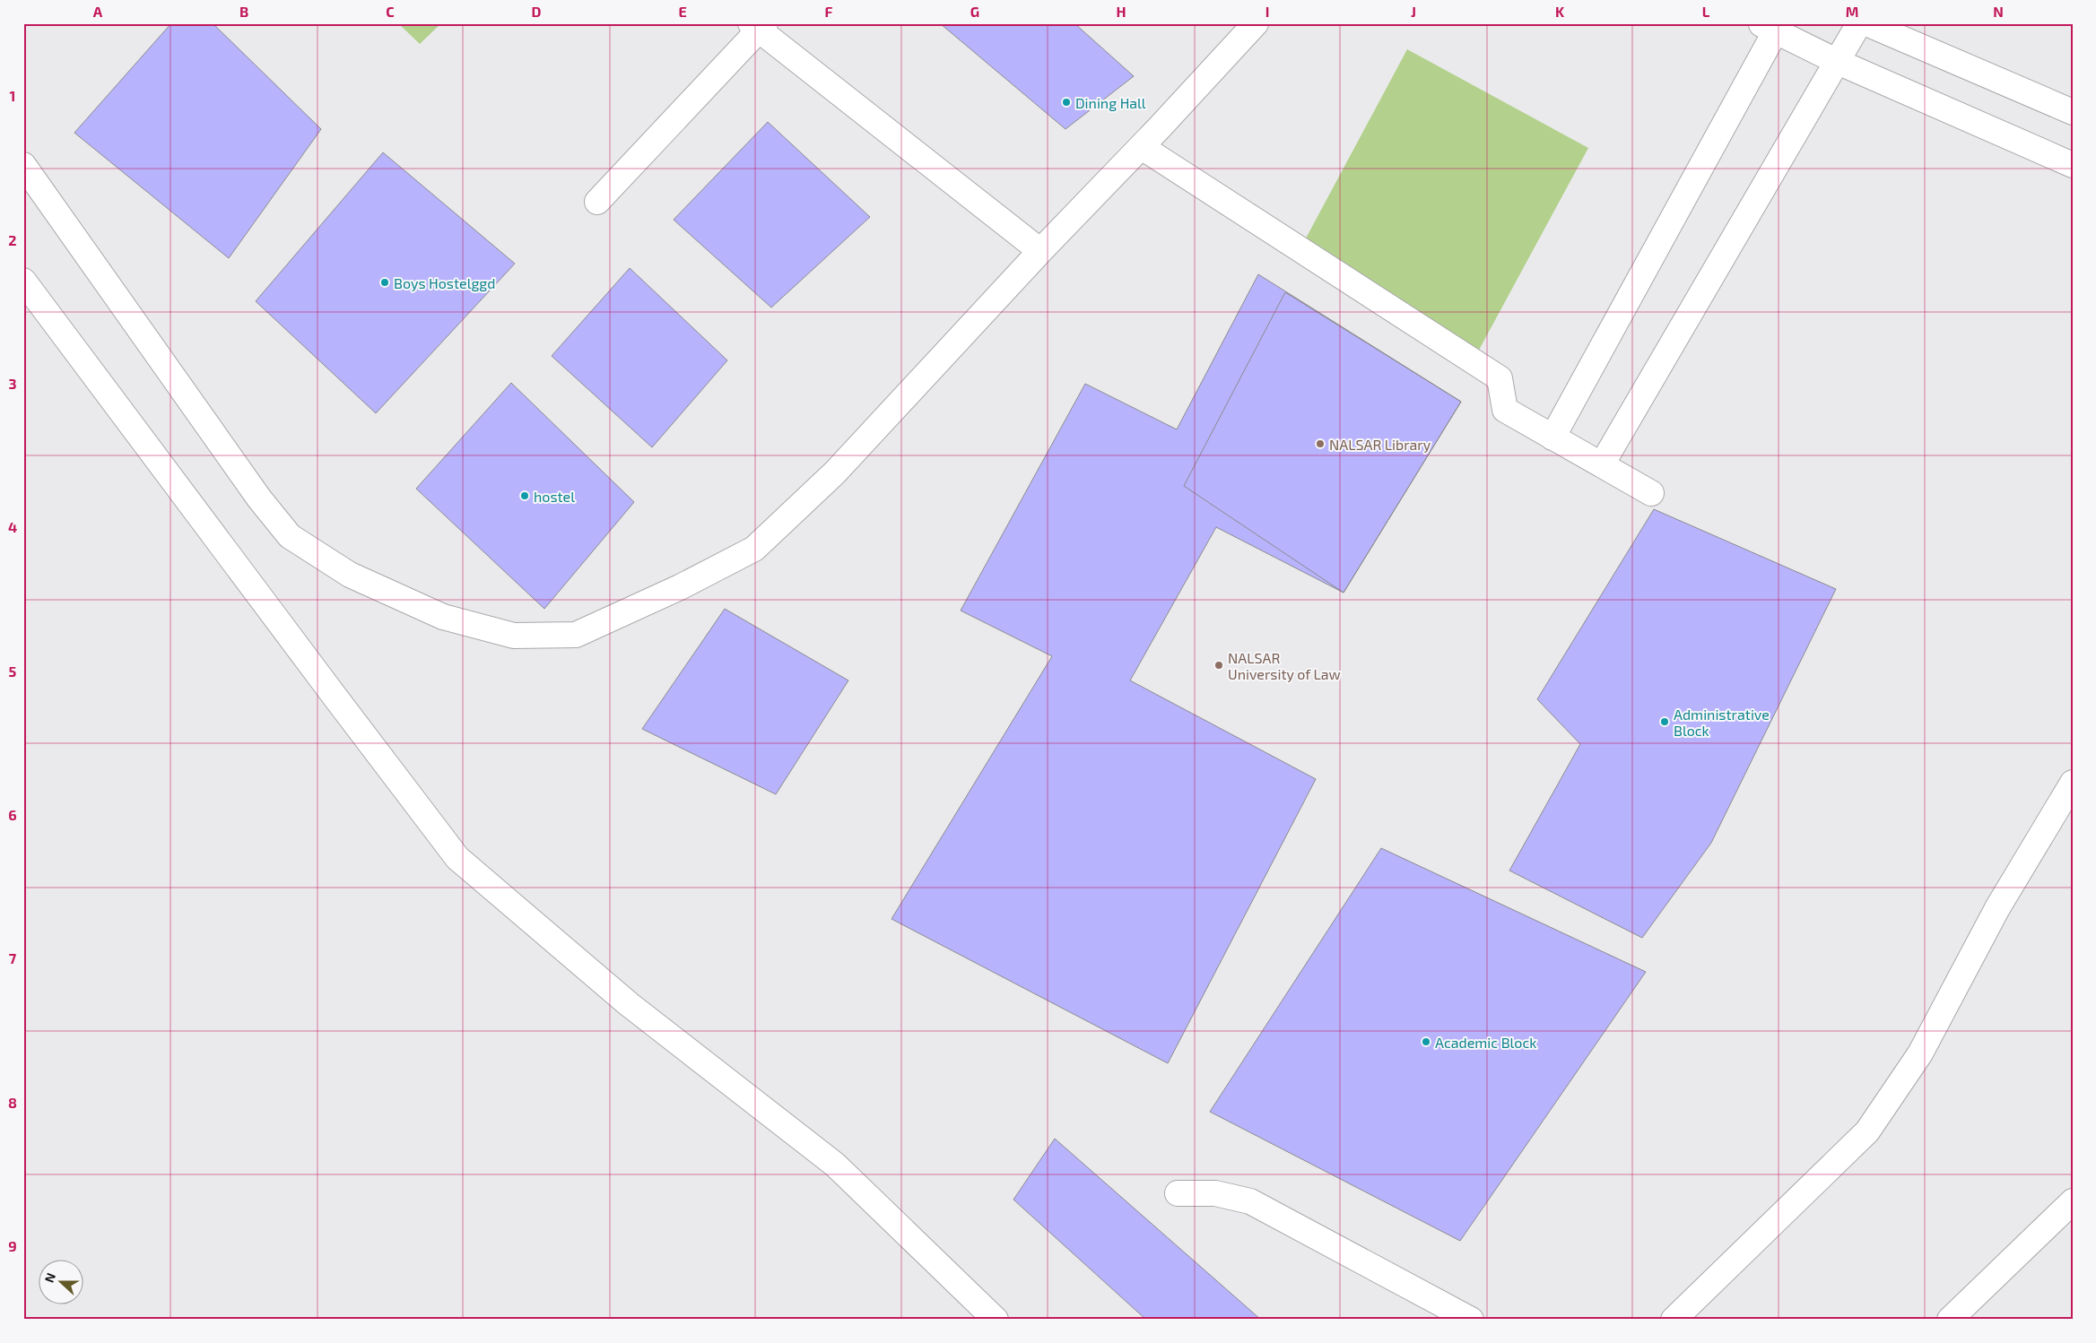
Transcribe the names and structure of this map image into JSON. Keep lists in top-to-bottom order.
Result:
{
  "places": [
    "Dining Hall",
    "Boys Hostelggd",
    "NALSAR Library",
    "hostel",
    "NALSAR University of Law",
    "Administrative Block",
    "Academic Block"
  ],
  "north": "left",
  "grid": {
    "columns": [
      "A",
      "B",
      "C",
      "D",
      "E",
      "F",
      "G",
      "H",
      "I",
      "J",
      "K",
      "L",
      "M",
      "N"
    ],
    "rows": [
      "1",
      "2",
      "3",
      "4",
      "5",
      "6",
      "7",
      "8",
      "9"
    ]
  }
}
